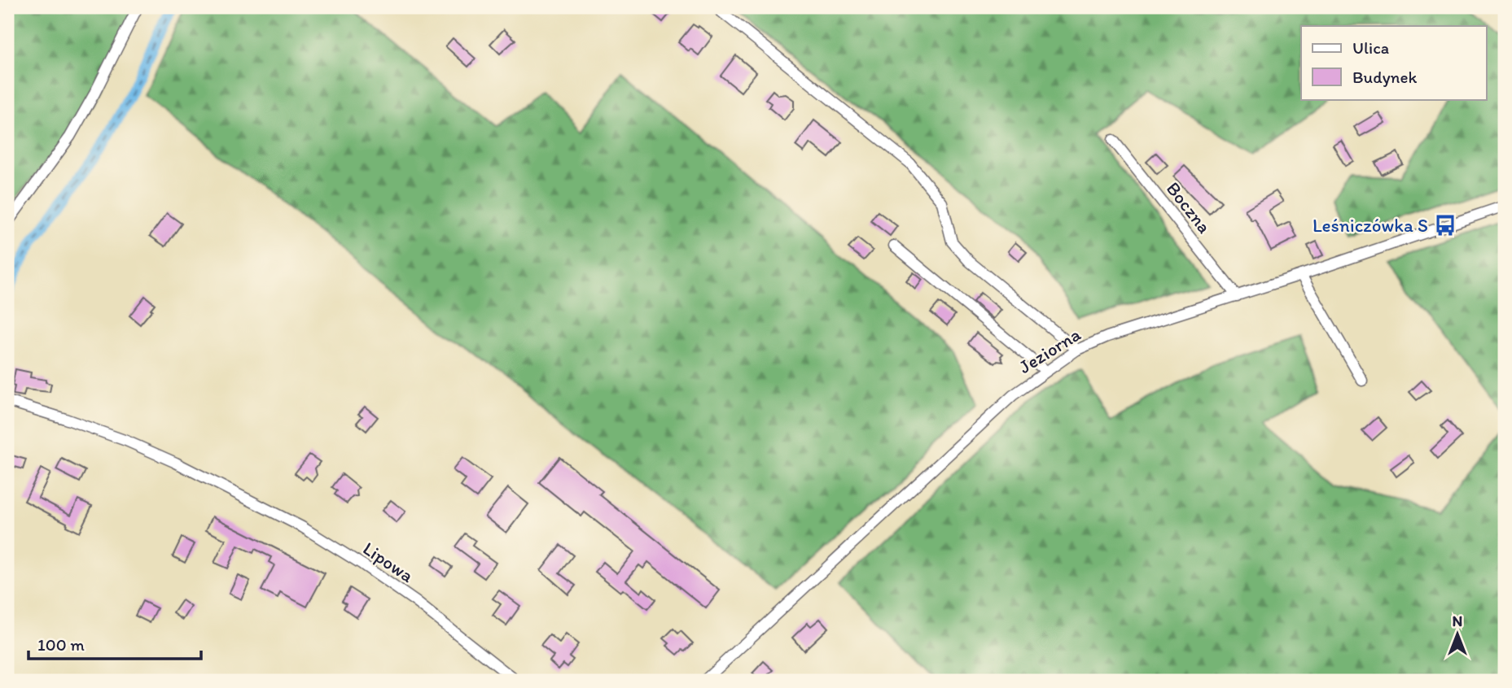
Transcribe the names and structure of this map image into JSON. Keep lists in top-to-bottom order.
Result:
{
  "streets": {
    "street": ["Boczna", "Jeziorna", "Lipowa"]
  },
  "crossings": [
    ["Boczna", "Jeziorna"]
  ],
  "places": {
    "bus stop": ["Leśniczówka S"]
  },
  "legend": ["Ulica", "Budynek"],
  "scale_bar": "100 m",
  "north": "top"
}
